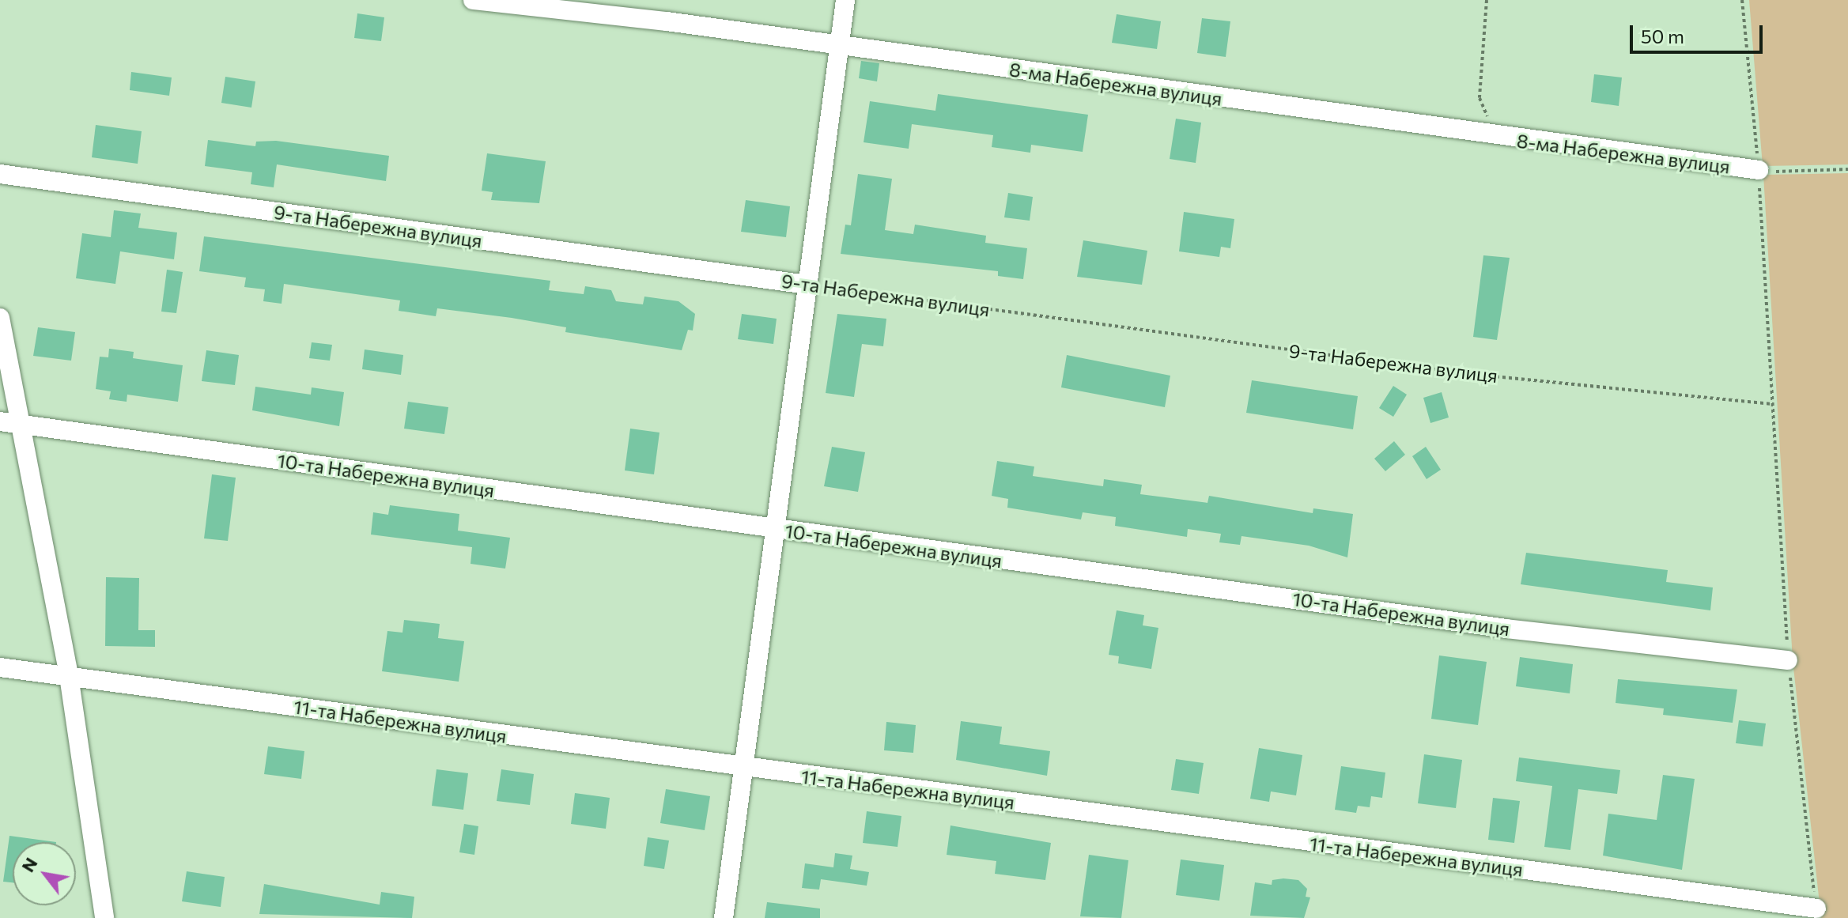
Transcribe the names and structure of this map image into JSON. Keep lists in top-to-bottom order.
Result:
{
  "streets": {
    "street": [
      "8-ма Набережна вулиця",
      "9-та Набережна вулиця",
      "10-та Набережна вулиця",
      "11-та Набережна вулиця"
    ]
  },
  "scale_bar": "50 m",
  "north": "top left"
}
